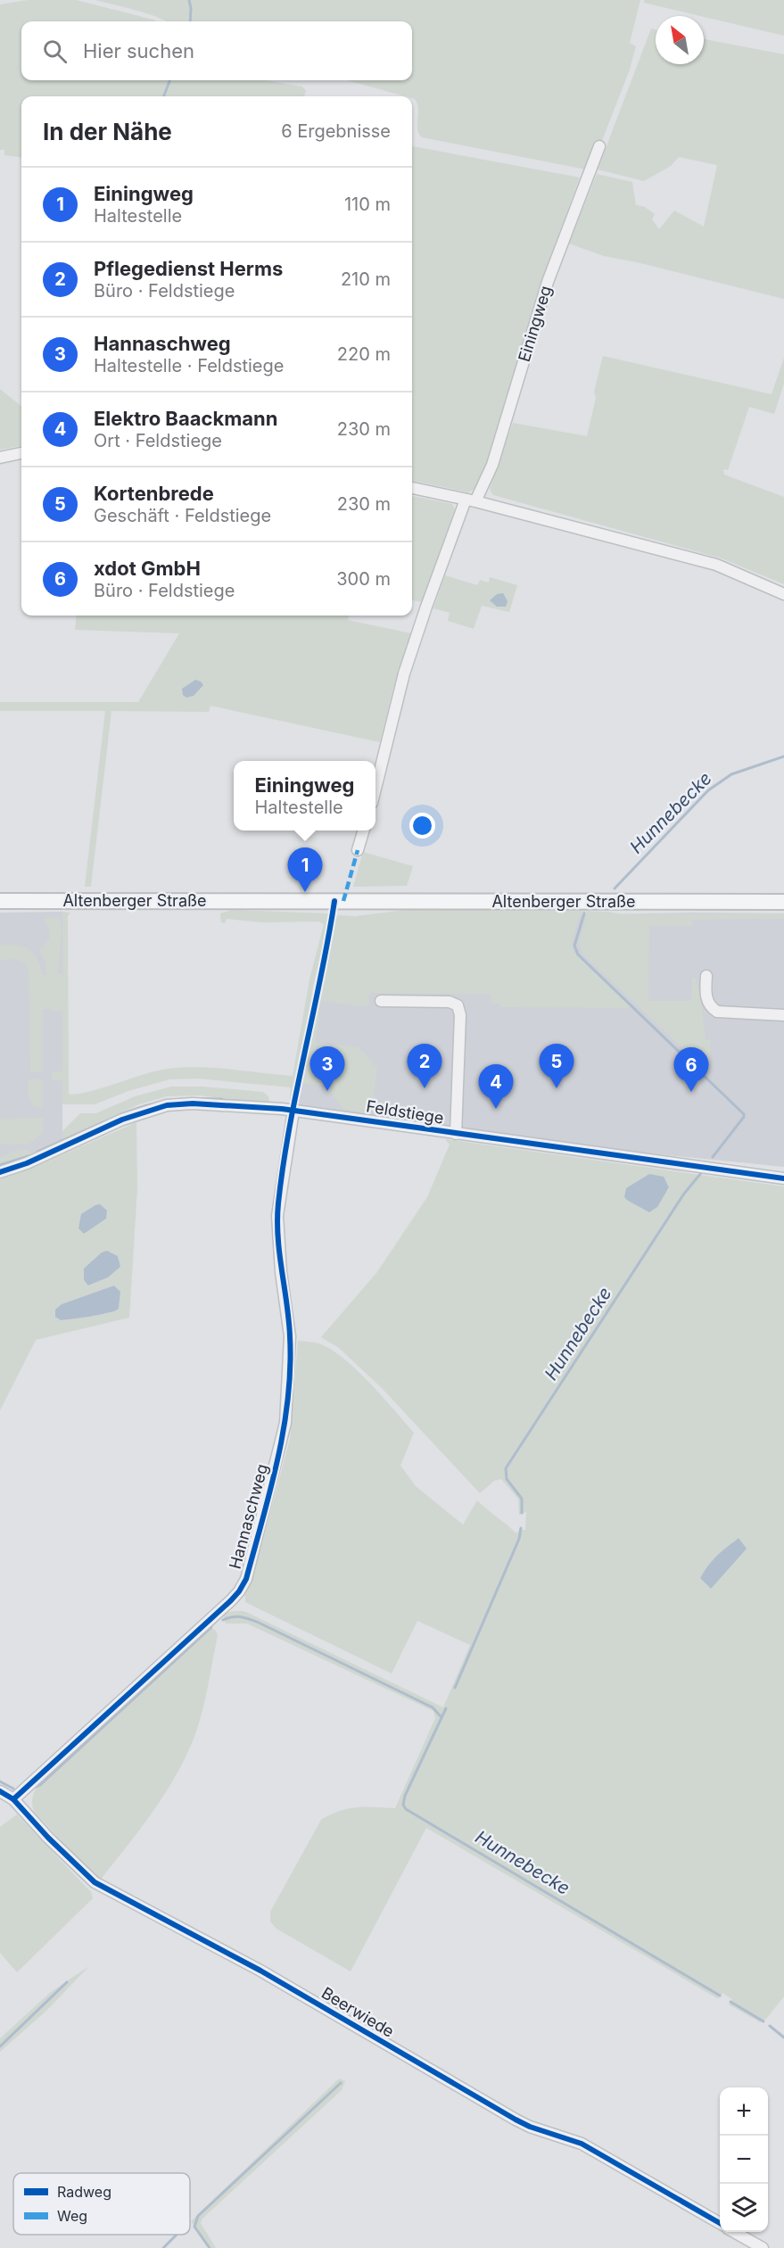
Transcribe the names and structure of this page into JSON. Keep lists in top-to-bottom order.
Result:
{
  "streets": {
    "main road": ["Altenberger Straße"],
    "street": [
      "Einingweg",
      "Feldstiege",
      "Hannaschweg",
      "Beerwiede"
    ]
  },
  "crossings": [
    ["Feldstiege", "Hannaschweg"],
    ["Hannaschweg", "Beerwiede"]
  ],
  "water": ["Hunnebecke"],
  "legend": ["Radweg", "Weg"],
  "north": "top left",
  "page": {
    "search": "Hier suchen",
    "heading": ["In der Nähe", "6 Ergebnisse"],
    "list": [
      {
        "mark": "1",
        "name": "Einingweg",
        "note": "Haltestelle",
        "value": "110 m"
      },
      {
        "mark": "2",
        "name": "Pflegedienst Herms",
        "note": "Büro · Feldstiege",
        "value": "210 m"
      },
      {
        "mark": "3",
        "name": "Hannaschweg",
        "note": "Haltestelle · Feldstiege",
        "value": "220 m"
      },
      {
        "mark": "4",
        "name": "Elektro Baackmann",
        "note": "Ort · Feldstiege",
        "value": "230 m"
      },
      {
        "mark": "5",
        "name": "Kortenbrede",
        "note": "Geschäft · Feldstiege",
        "value": "230 m"
      },
      {
        "mark": "6",
        "name": "xdot GmbH",
        "note": "Büro · Feldstiege",
        "value": "300 m"
      }
    ],
    "popup": ["Einingweg", "Haltestelle"],
    "pins": [
      "1",
      "2",
      "5",
      "3",
      "6",
      "4"
    ],
    "map_buttons": ["+", "−"]
  }
}
